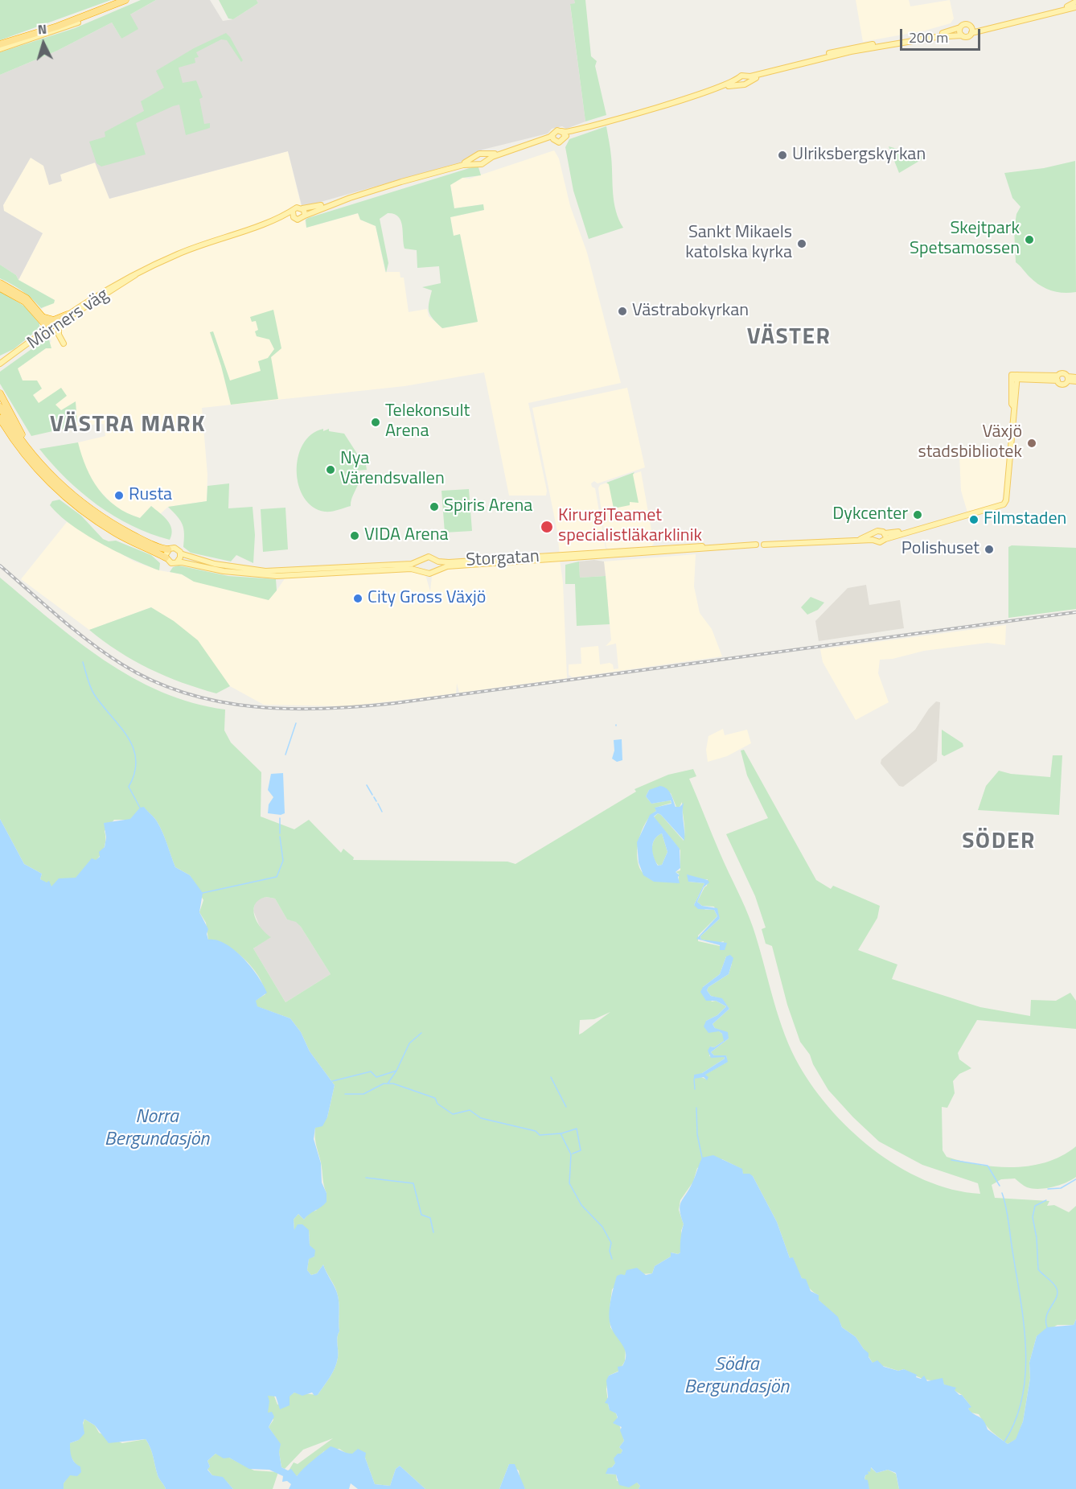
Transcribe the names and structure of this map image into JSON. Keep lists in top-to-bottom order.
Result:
{
  "streets": {
    "main road": ["Mörners väg", "Storgatan"]
  },
  "districts": ["VÄSTER", "VÄSTRA MARK", "SÖDER"],
  "water": ["Norra Bergundasjön", "Södra Bergundasjön"],
  "places": [
    "Ulriksbergskyrkan",
    "Skejtpark Spetsamossen",
    "Sankt Mikaels katolska kyrka",
    "Västrabokyrkan",
    "Telekonsult Arena",
    "Växjö stadsbibliotek",
    "Nya Värendsvallen",
    "Rusta",
    "Spiris Arena",
    "Dykcenter",
    "Filmstaden",
    "KirurgiTeamet specialistläkarklinik",
    "VIDA Arena",
    "Polishuset",
    "City Gross Växjö"
  ],
  "scale_bar": "200 m",
  "north": "top"
}
